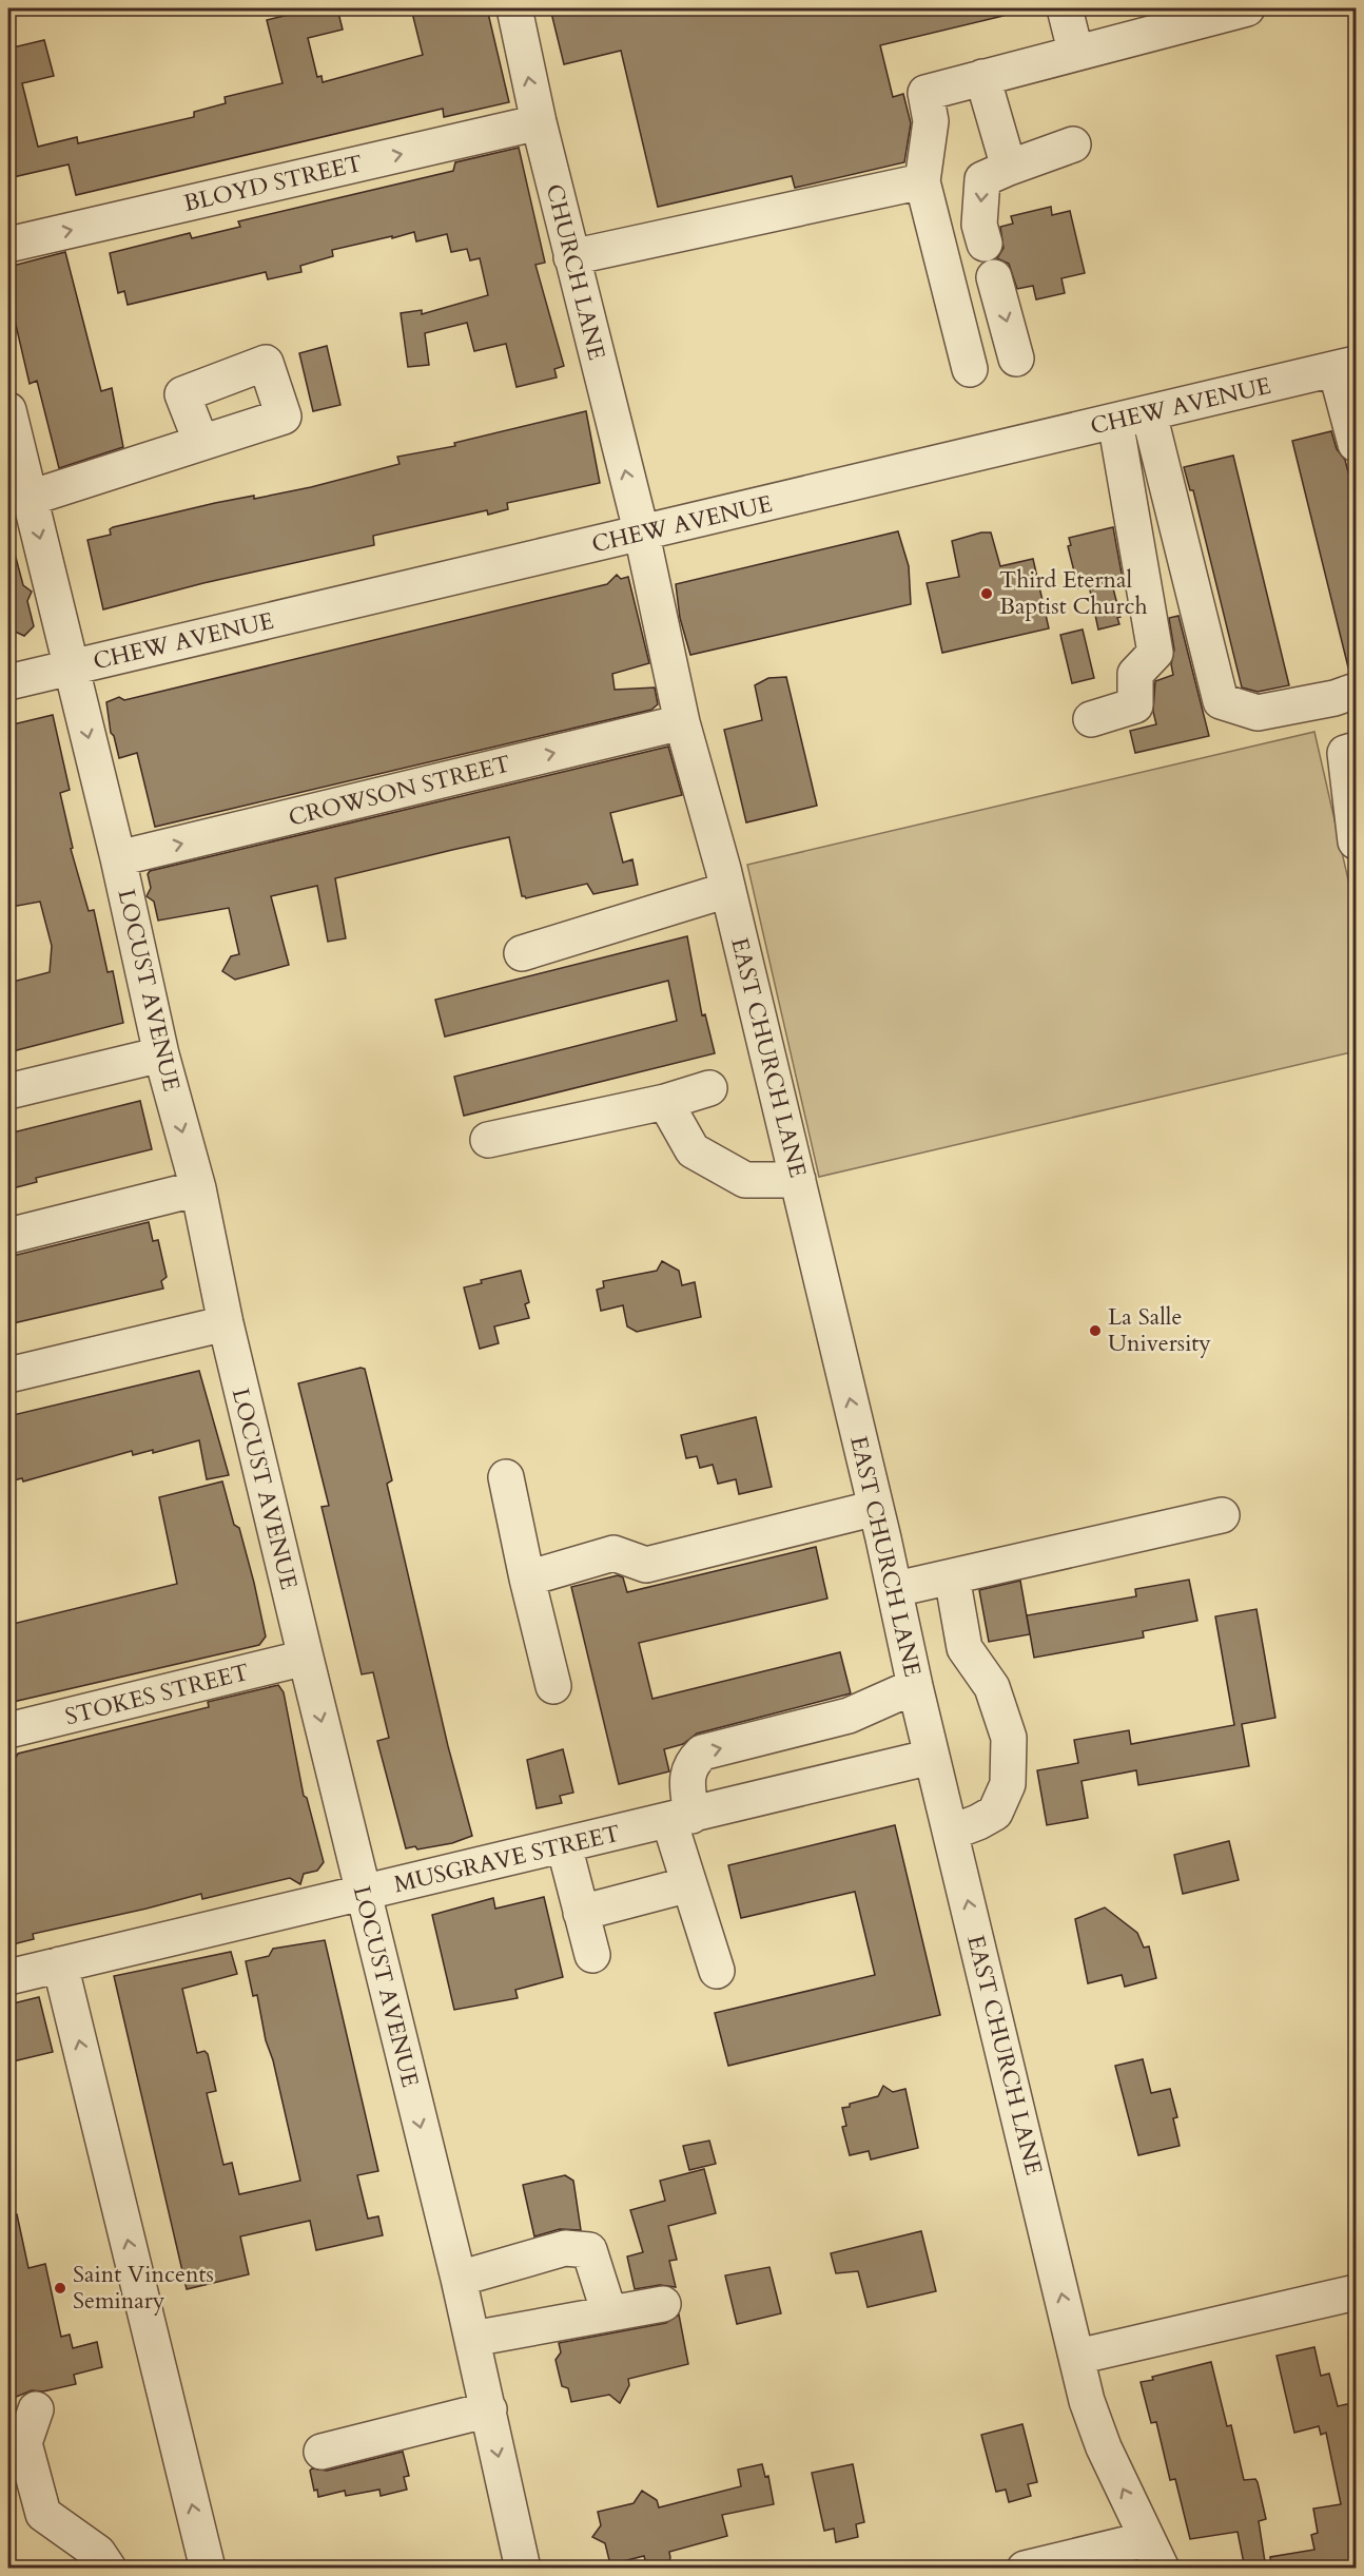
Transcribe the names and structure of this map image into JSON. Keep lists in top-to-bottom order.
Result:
{
  "streets": {
    "street": [
      "BLOYD STREET",
      "CHURCH LANE",
      "CHEW AVENUE",
      "CROWSON STREET",
      "LOCUST AVENUE",
      "EAST CHURCH LANE",
      "STOKES STREET",
      "MUSGRAVE STREET"
    ]
  },
  "crossings": [
    ["BLOYD STREET", "CHURCH LANE"],
    ["CHURCH LANE", "CHEW AVENUE"],
    ["CHURCH LANE", "EAST CHURCH LANE"],
    ["CHEW AVENUE", "LOCUST AVENUE"],
    ["CHEW AVENUE", "EAST CHURCH LANE"],
    ["CROWSON STREET", "LOCUST AVENUE"],
    ["CROWSON STREET", "EAST CHURCH LANE"],
    ["LOCUST AVENUE", "STOKES STREET"],
    ["LOCUST AVENUE", "MUSGRAVE STREET"],
    ["EAST CHURCH LANE", "MUSGRAVE STREET"]
  ],
  "one_way": ["BLOYD STREET", "CHURCH LANE", "EAST CHURCH LANE"],
  "places": ["Third Eternal Baptist Church", "La Salle University", "Saint Vincents Seminary"]
}
